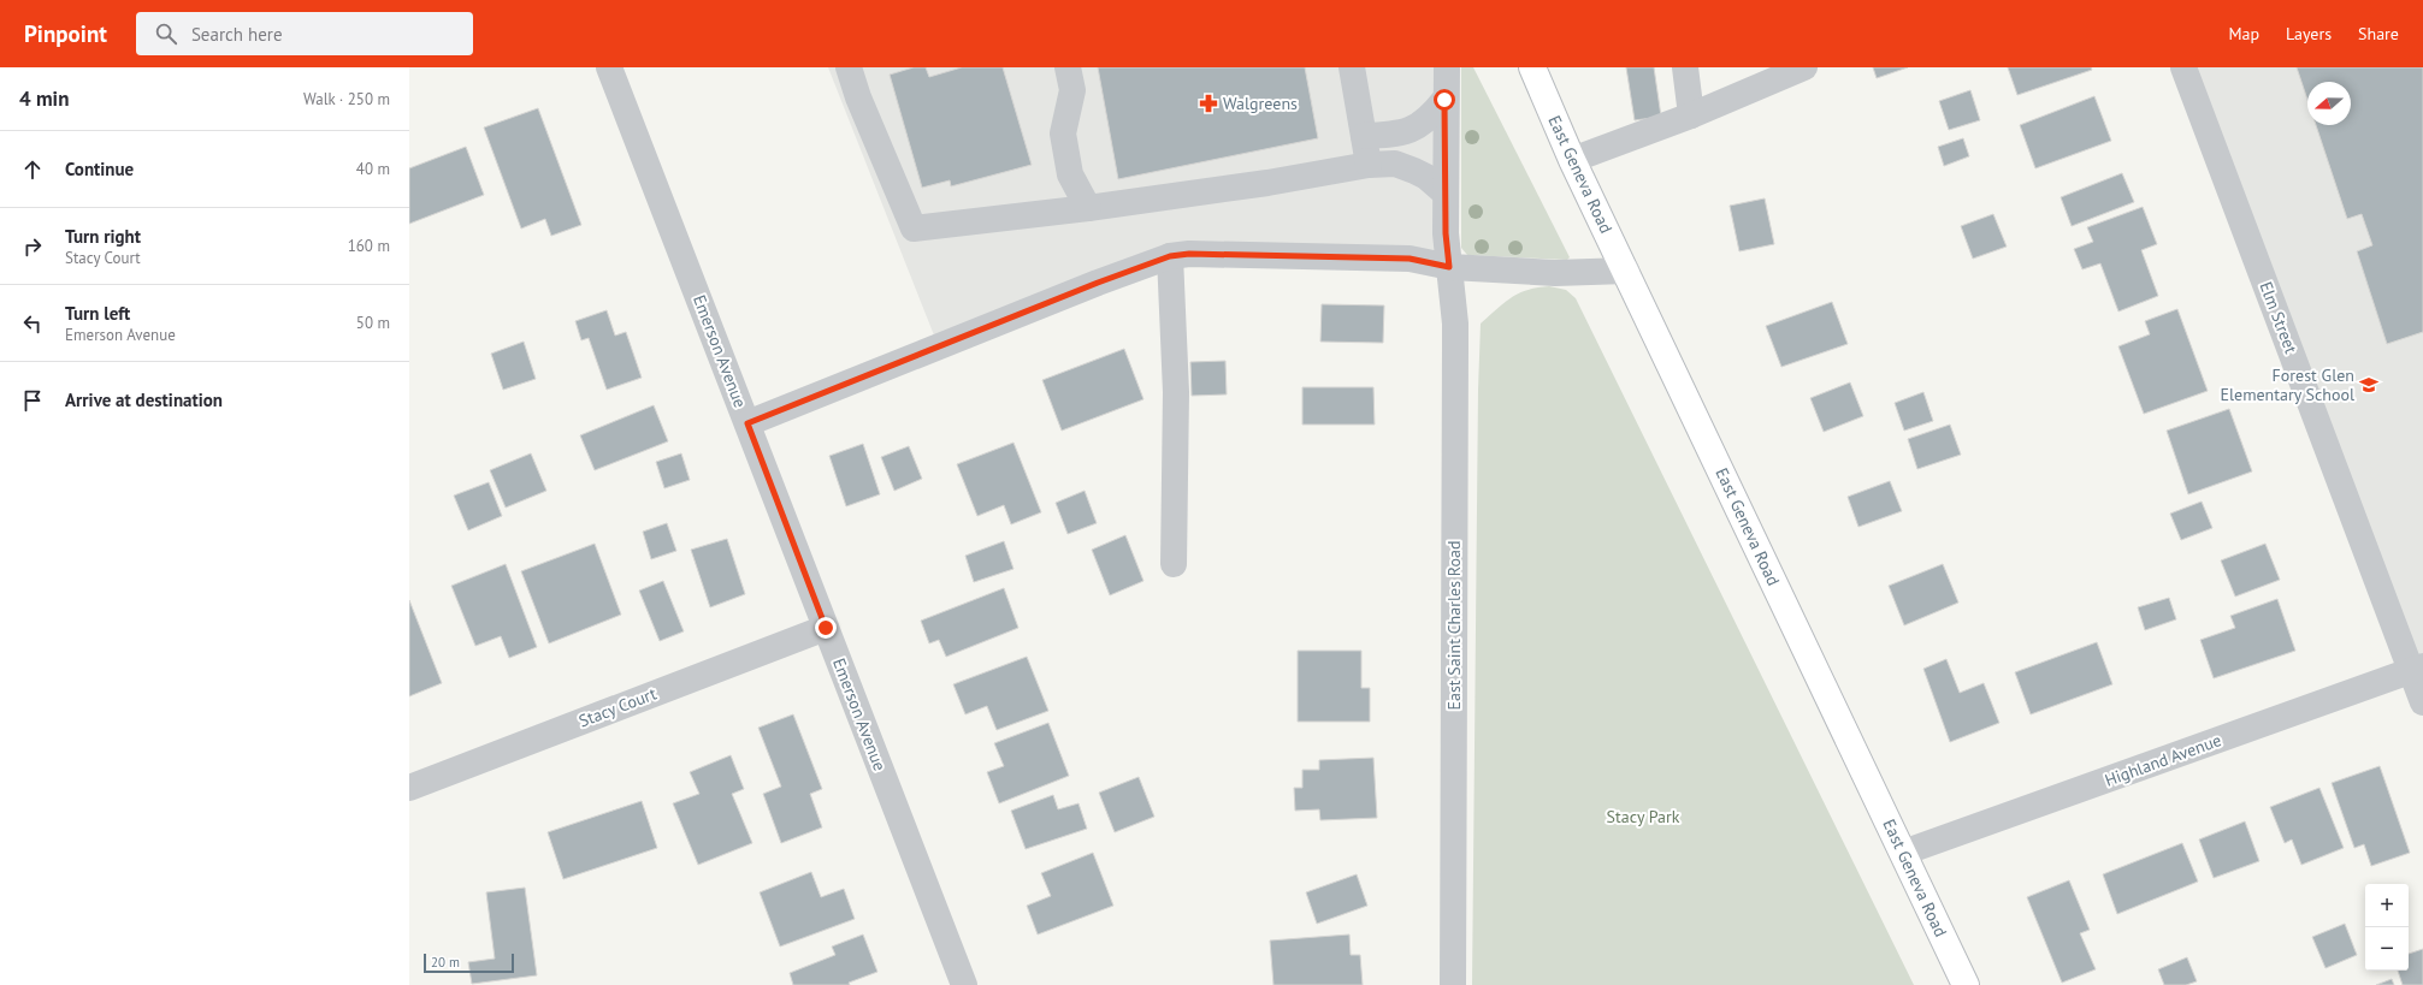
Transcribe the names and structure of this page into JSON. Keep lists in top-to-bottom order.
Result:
{
  "streets": {
    "main road": ["East Geneva Road"],
    "street": [
      "Elm Street",
      "Emerson Avenue",
      "East Saint Charles Road",
      "Stacy Court",
      "Highland Avenue"
    ]
  },
  "crossings": [
    ["East Geneva Road", "Highland Avenue"],
    ["Elm Street", "Highland Avenue"],
    ["Emerson Avenue", "Stacy Court"]
  ],
  "parks": ["Stacy Park"],
  "places": {
    "pharmacy": ["Walgreens"],
    "school or university": ["Forest Glen Elementary School"]
  },
  "scale_bar": "20 m",
  "north": "left",
  "page": {
    "header": "Pinpoint",
    "search": "Search here",
    "nav": ["Map", "Layers", "Share"],
    "heading": ["4 min", "Walk · 250 m"],
    "list": [
      ["Continue", "40 m"],
      ["Turn right", "Stacy Court", "160 m"],
      ["Turn left", "Emerson Avenue", "50 m"],
      "Arrive at destination"
    ],
    "map_buttons": ["+", "−"],
    "scale": "20 m"
  }
}
